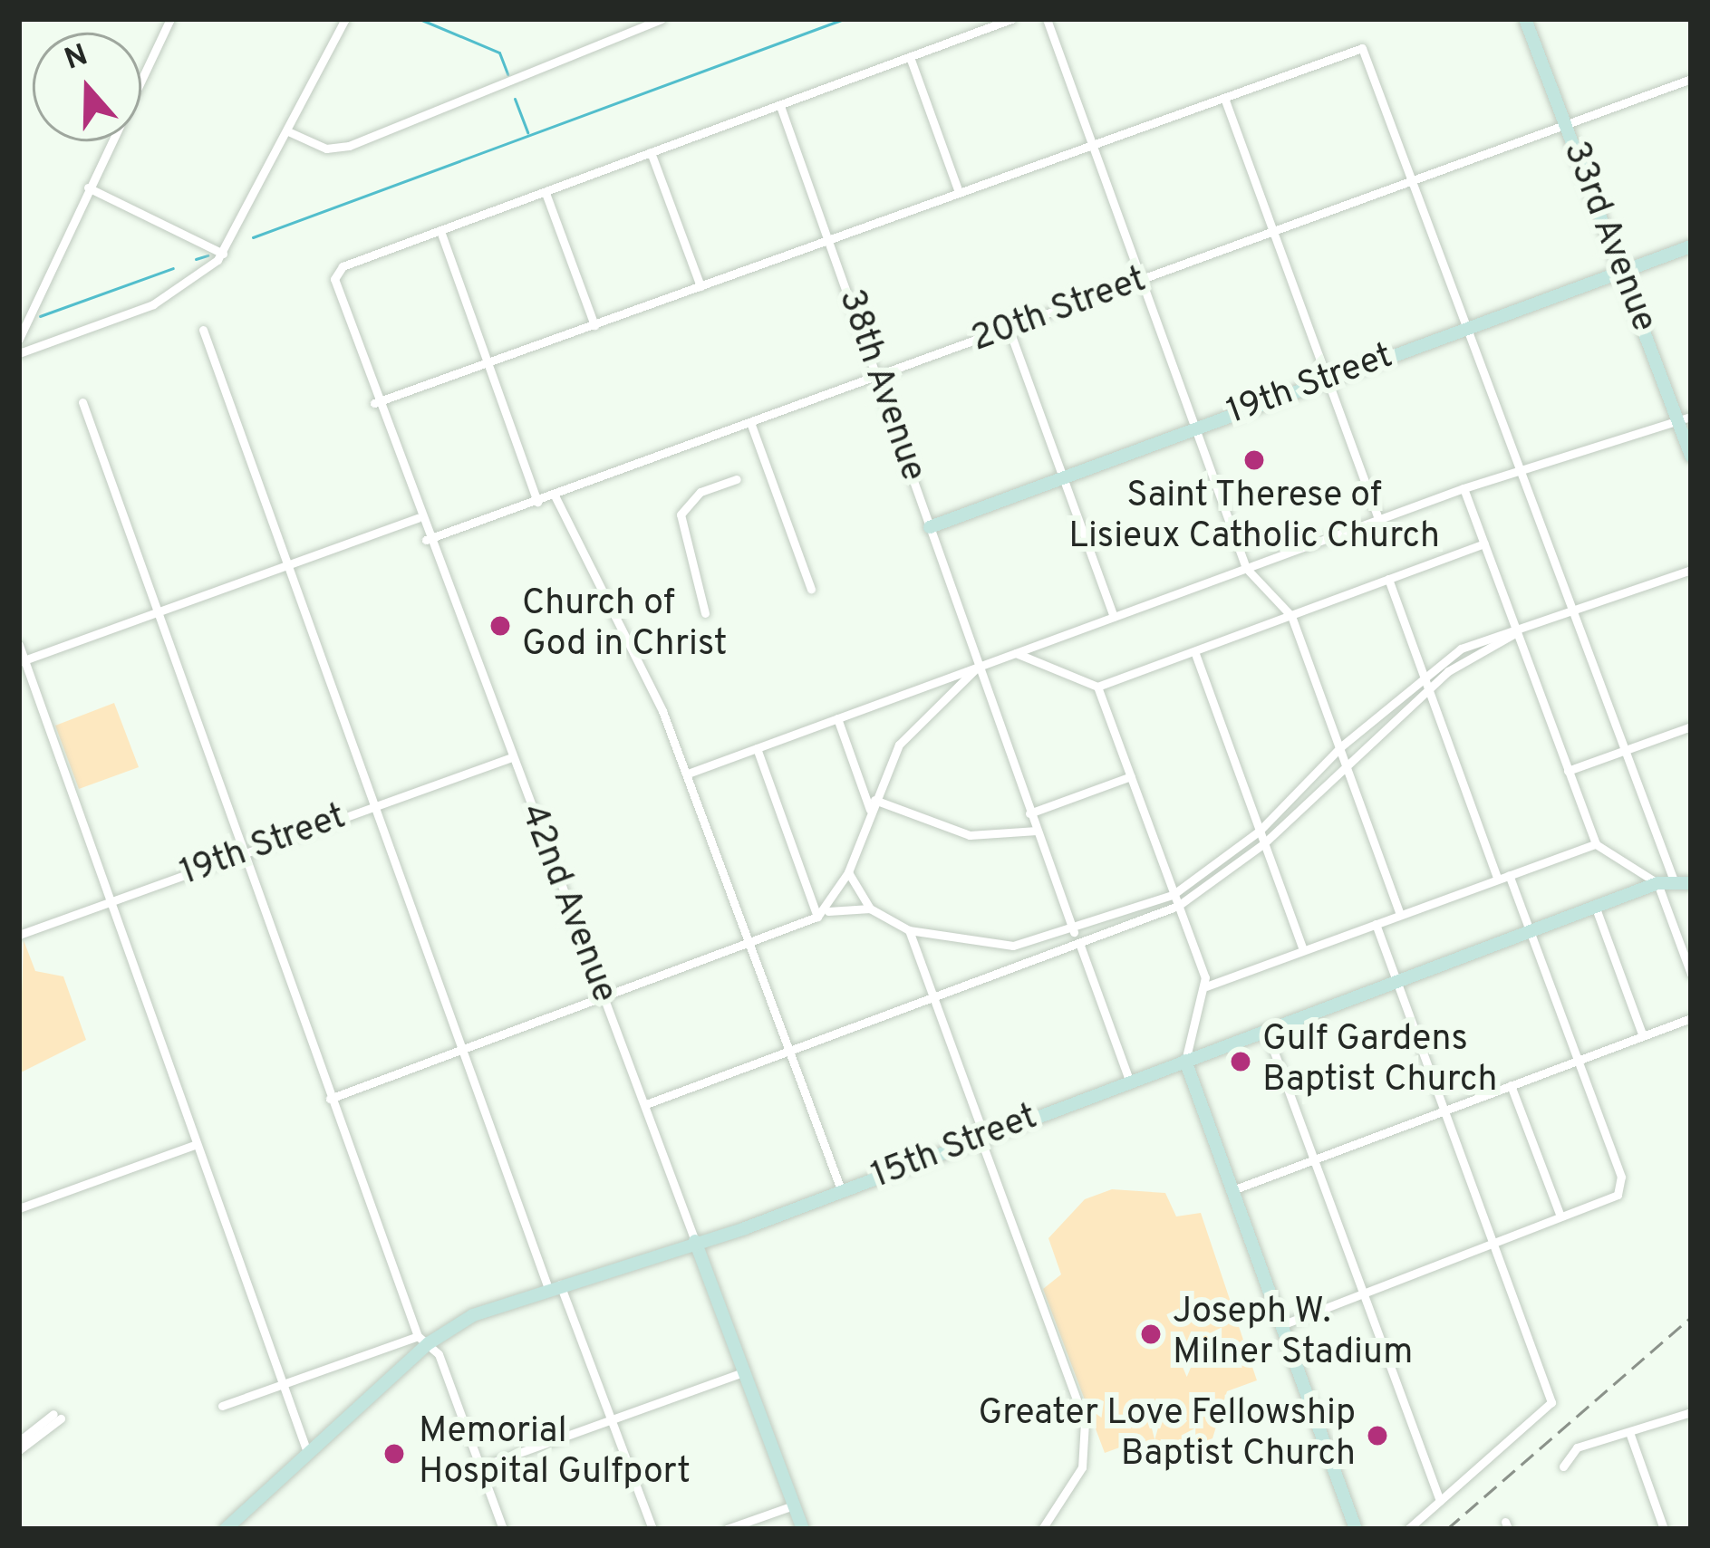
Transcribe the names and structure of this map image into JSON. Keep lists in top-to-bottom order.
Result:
{
  "streets": {
    "street": [
      "33rd Avenue",
      "20th Street",
      "38th Avenue",
      "19th Street",
      "42nd Avenue",
      "15th Street"
    ]
  },
  "crossings": [
    ["33rd Avenue", "20th Street"],
    ["33rd Avenue", "19th Street"],
    ["20th Street", "38th Avenue"],
    ["20th Street", "42nd Avenue"],
    ["38th Avenue", "19th Street"],
    ["19th Street", "42nd Avenue"],
    ["42nd Avenue", "15th Street"]
  ],
  "places": [
    "Saint Therese of Lisieux Catholic Church",
    "Church of God in Christ",
    "Gulf Gardens Baptist Church",
    "Joseph W. Milner Stadium",
    "Greater Love Fellowship Baptist Church",
    "Memorial Hospital Gulfport"
  ],
  "north": "top"
}
